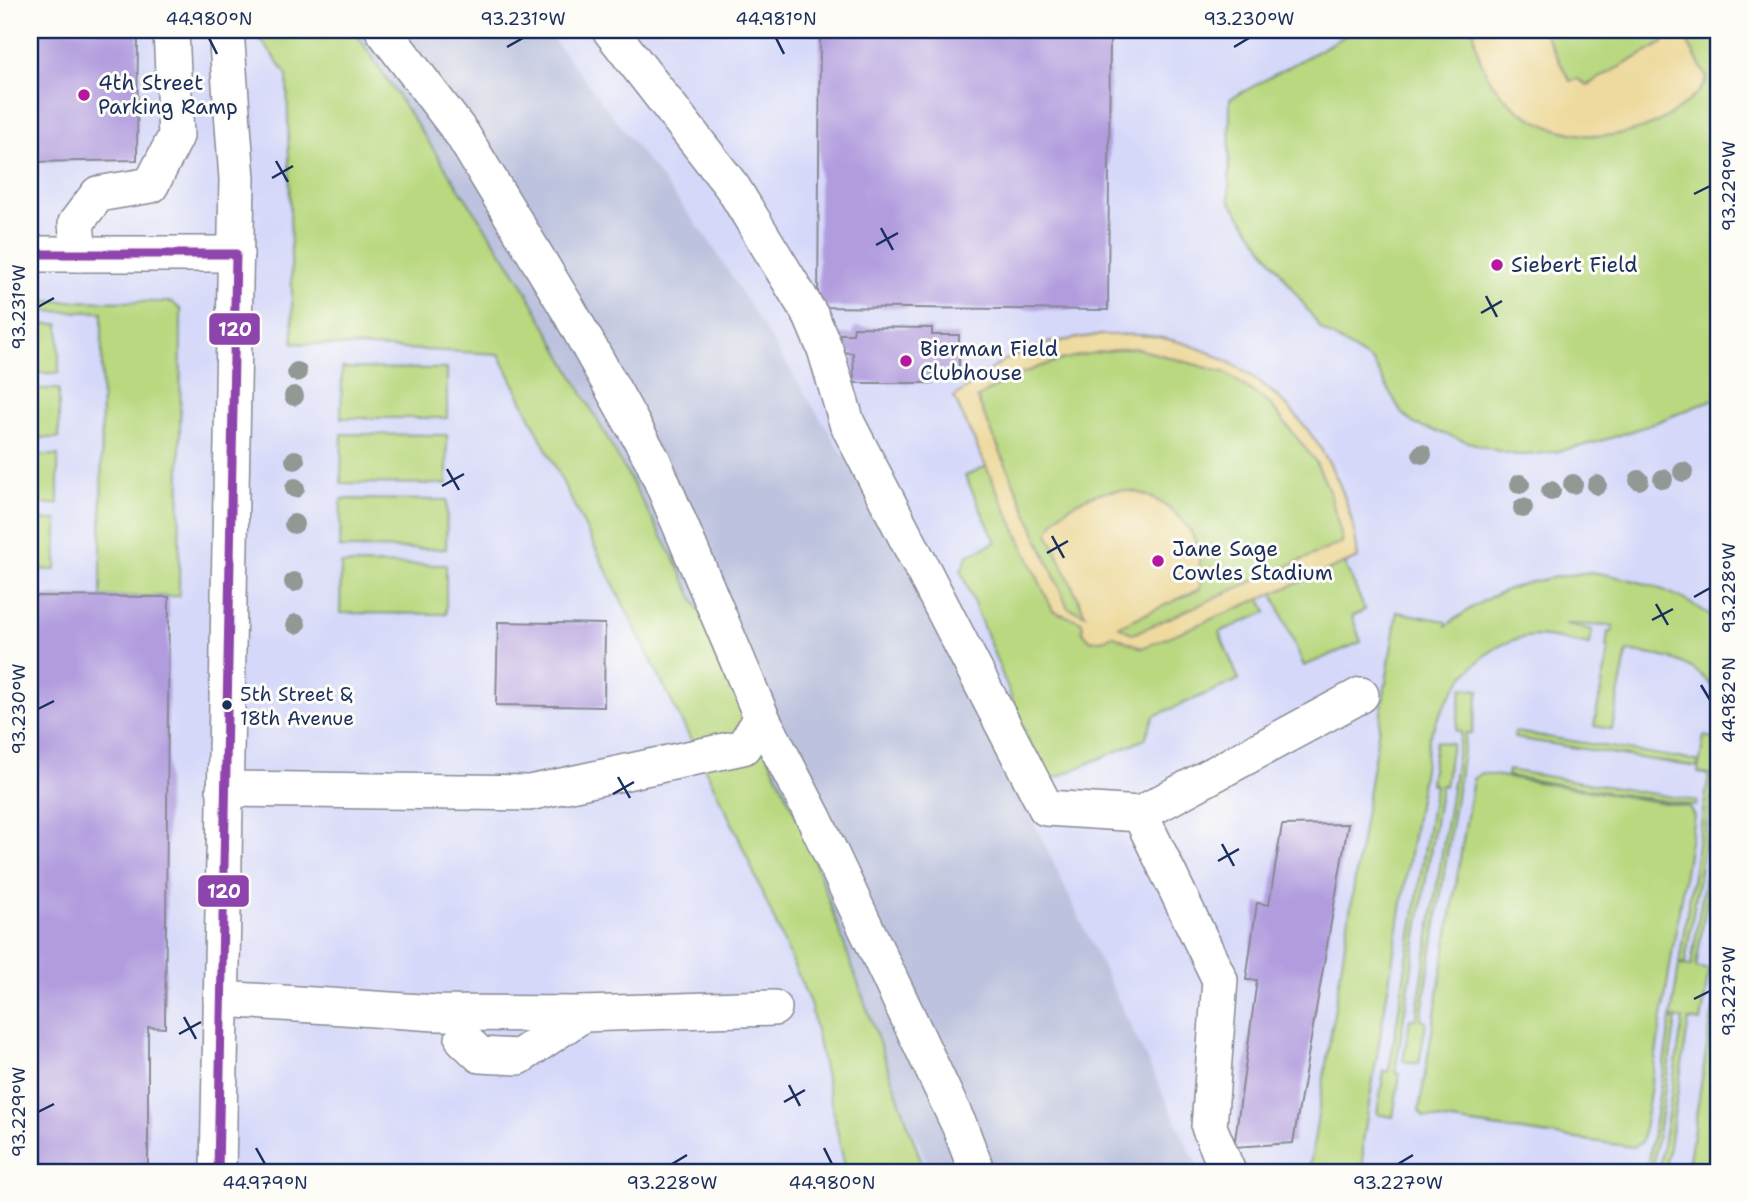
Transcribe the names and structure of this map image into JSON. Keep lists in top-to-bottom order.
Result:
{
  "places": [
    "4th Street Parking Ramp",
    "Siebert Field",
    "Bierman Field Clubhouse",
    "Jane Sage Cowles Stadium",
    "5th Street & 18th Avenue"
  ],
  "lines": ["transit line 120"],
  "coordinates": [
    "44.980°N",
    "93.231°W",
    "44.981°N",
    "93.230°W",
    "93.229°W",
    "93.228°W",
    "44.982°N",
    "93.227°W",
    "44.979°N"
  ]
}
